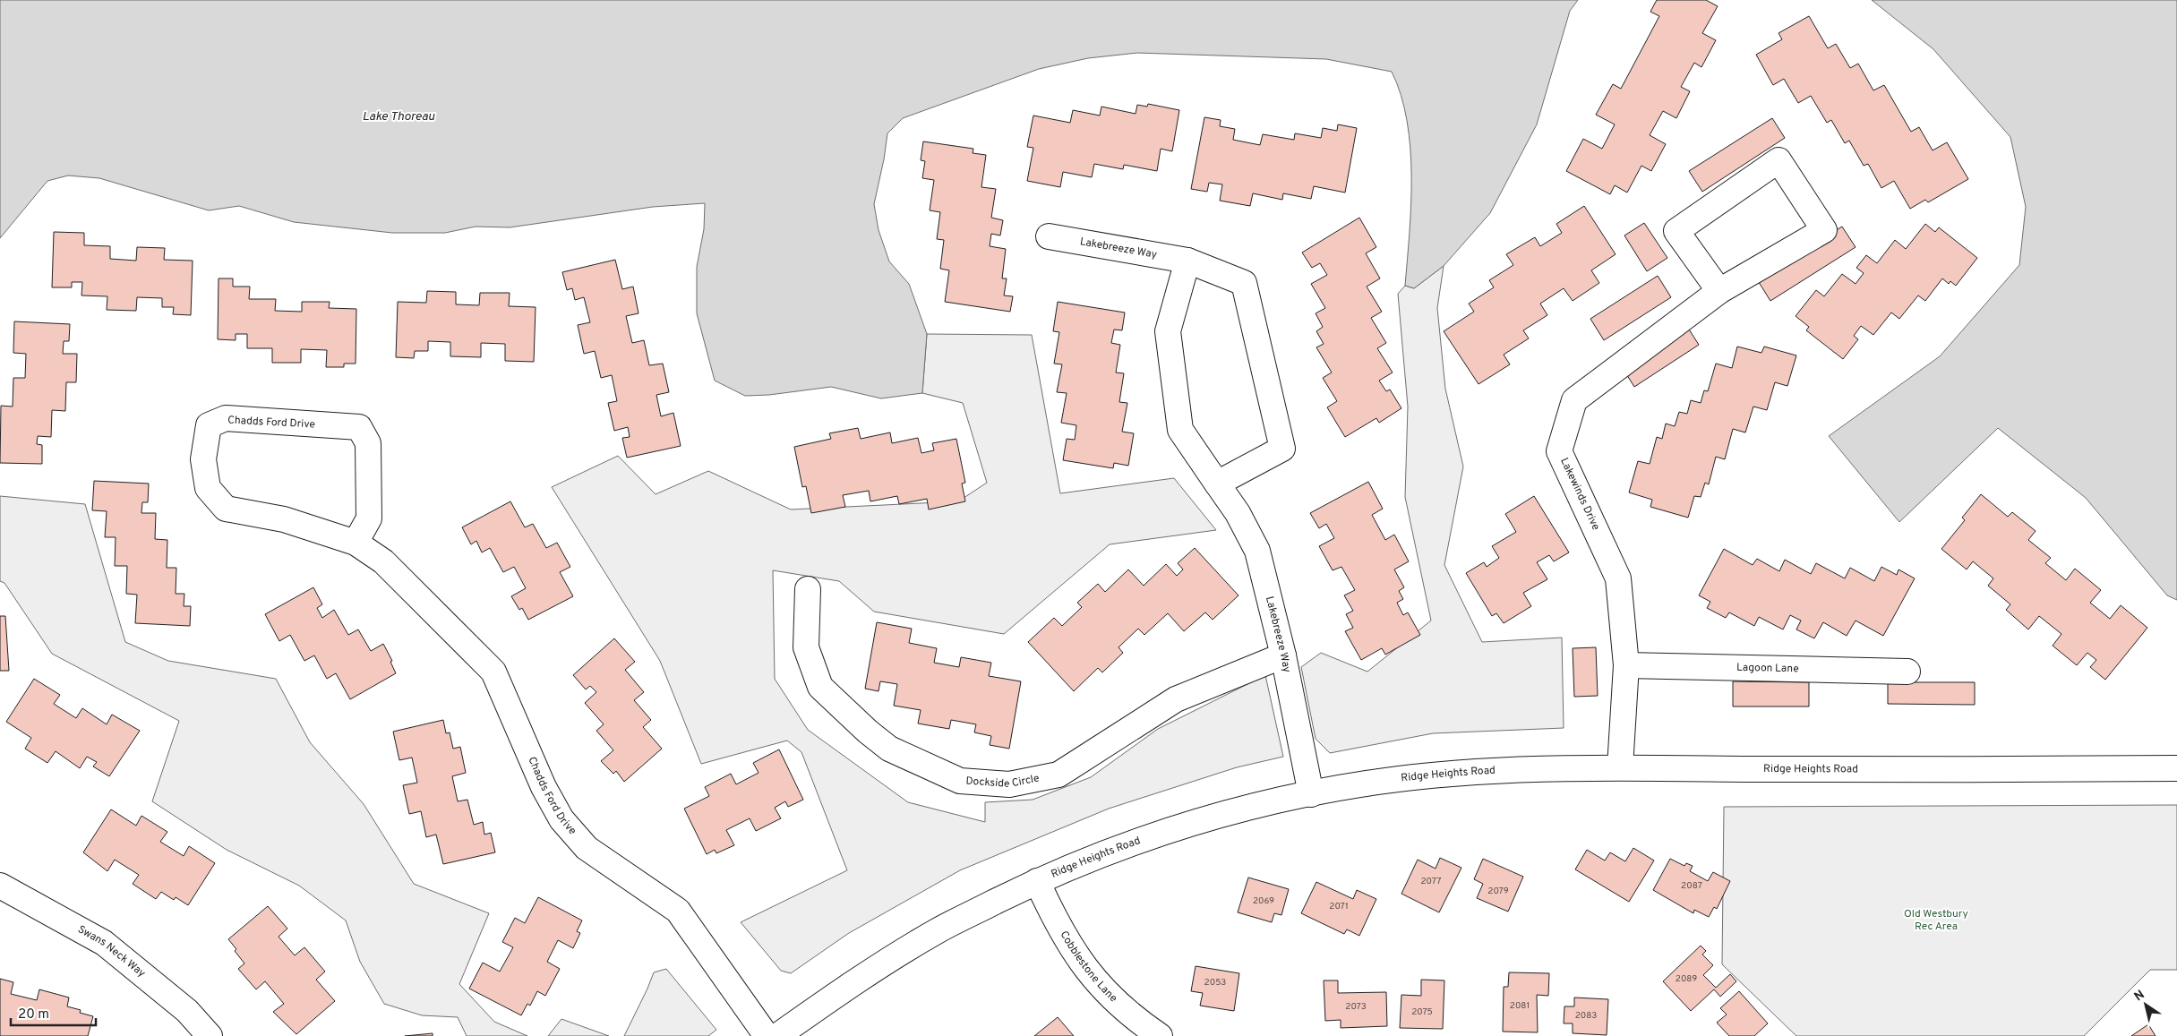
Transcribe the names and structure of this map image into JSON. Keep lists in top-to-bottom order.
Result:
{
  "streets": {
    "street": [
      "Lakebreeze Way",
      "Chadds Ford Drive",
      "Lakewinds Drive",
      "Lagoon Lane",
      "Ridge Heights Road",
      "Dockside Circle",
      "Swans Neck Way",
      "Cobblestone Lane"
    ]
  },
  "crossings": [
    ["Lakebreeze Way", "Ridge Heights Road"],
    ["Lakebreeze Way", "Dockside Circle"],
    ["Lakewinds Drive", "Lagoon Lane"],
    ["Lakewinds Drive", "Ridge Heights Road"],
    ["Ridge Heights Road", "Cobblestone Lane"]
  ],
  "water": ["Lake Thoreau"],
  "parks": ["Old Westbury Rec Area"],
  "house_numbers": [
    "2077",
    "2087",
    "2079",
    "2069",
    "2071",
    "2089",
    "2053",
    "2081",
    "2073",
    "2075",
    "2083"
  ],
  "scale_bar": "20 m",
  "north": "top left"
}
